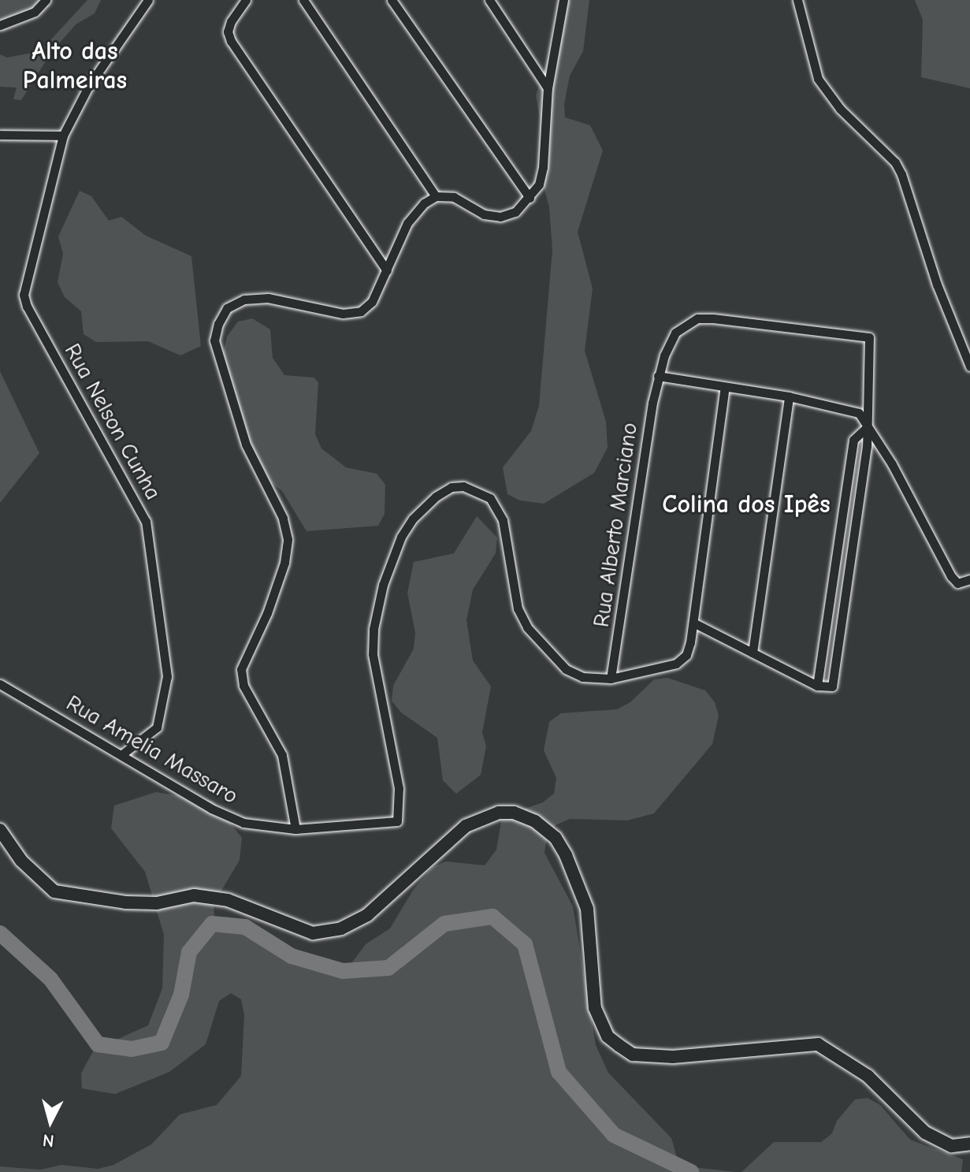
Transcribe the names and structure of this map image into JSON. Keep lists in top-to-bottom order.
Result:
{
  "streets": {
    "street": ["Rua Nelson Cunha", "Rua Alberto Marciano", "Rua Amelia Massaro"]
  },
  "crossings": [
    ["Rua Nelson Cunha", "Rua Amelia Massaro"],
    ["Rua Alberto Marciano", "Rua Amelia Massaro"]
  ],
  "districts": ["Alto das Palmeiras", "Colina dos Ipês"],
  "north": "bottom"
}
